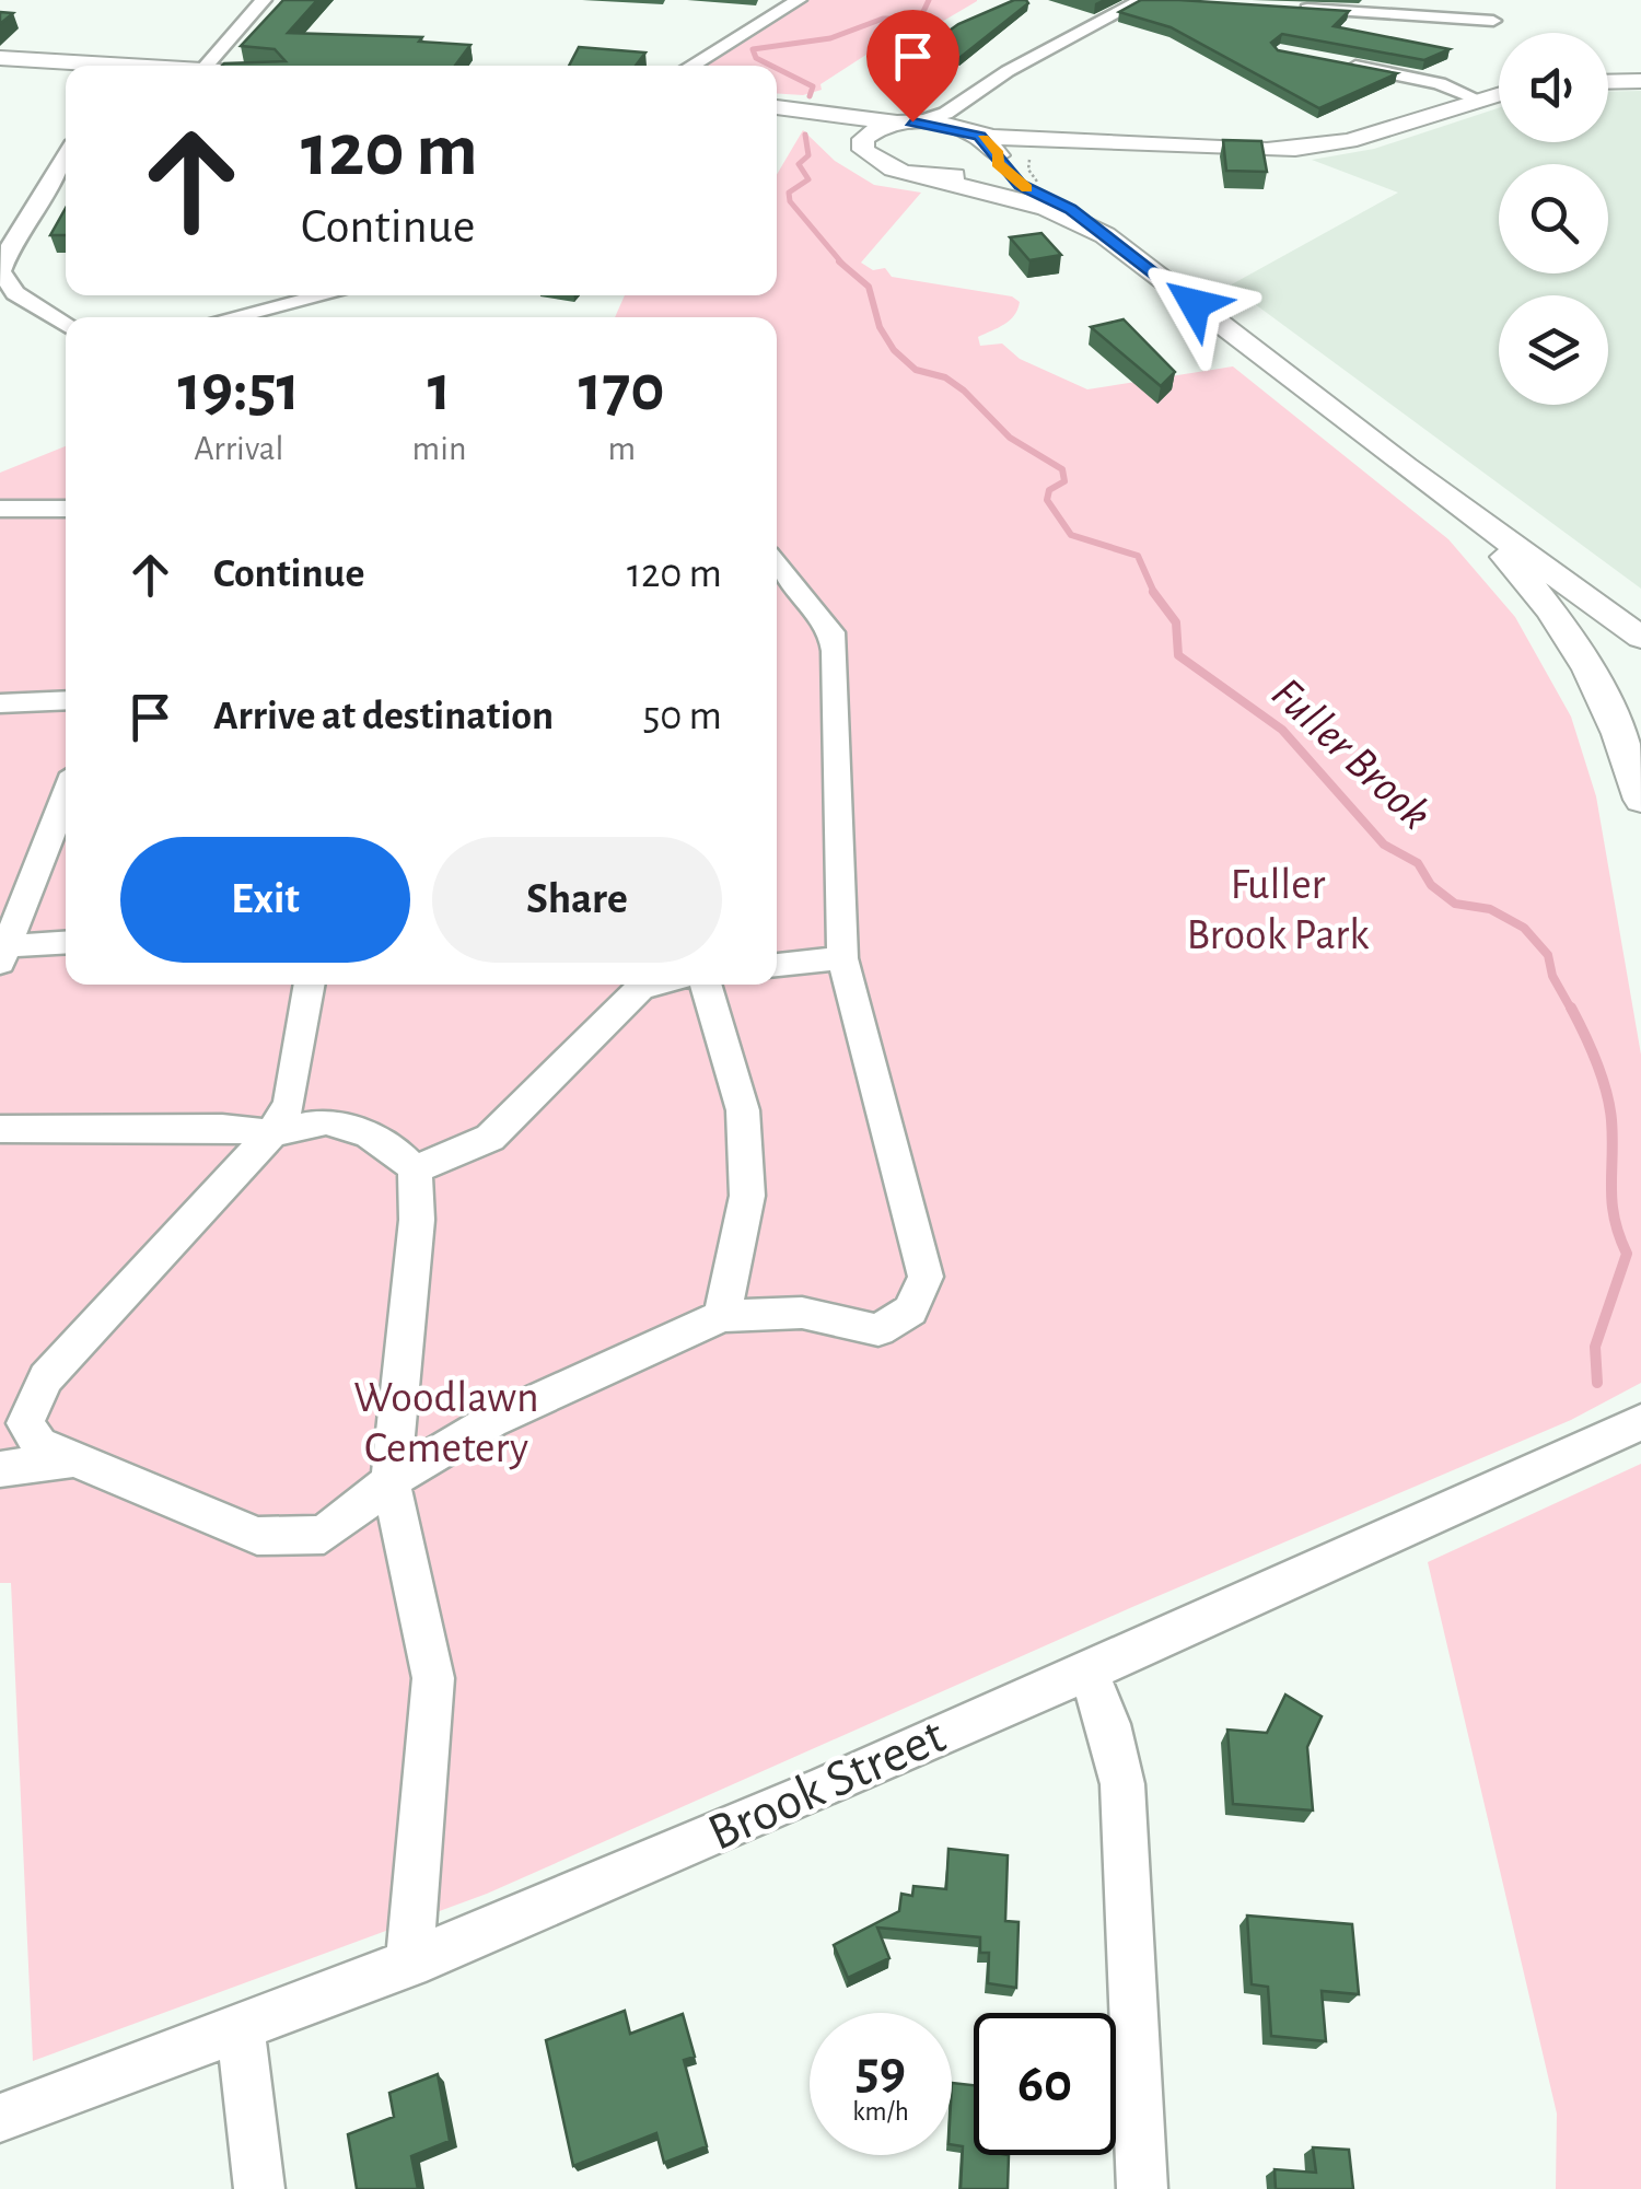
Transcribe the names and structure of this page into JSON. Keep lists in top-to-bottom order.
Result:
{
  "streets": {
    "street": ["Brook Street"]
  },
  "water": ["Fuller Brook"],
  "parks": ["Fuller Brook Park", "Woodlawn Cemetery"],
  "page": {
    "turn": ["120 m", "Continue"],
    "eta": [
      "19:51",
      "Arrival",
      "1",
      "min",
      "170",
      "m"
    ],
    "list": [
      {
        "name": "Continue",
        "value": "120 m"
      },
      {
        "name": "Arrive at destination",
        "value": "50 m"
      }
    ],
    "buttons": ["Exit", "Share"],
    "speed": "59 km/h",
    "limit": "60"
  }
}
